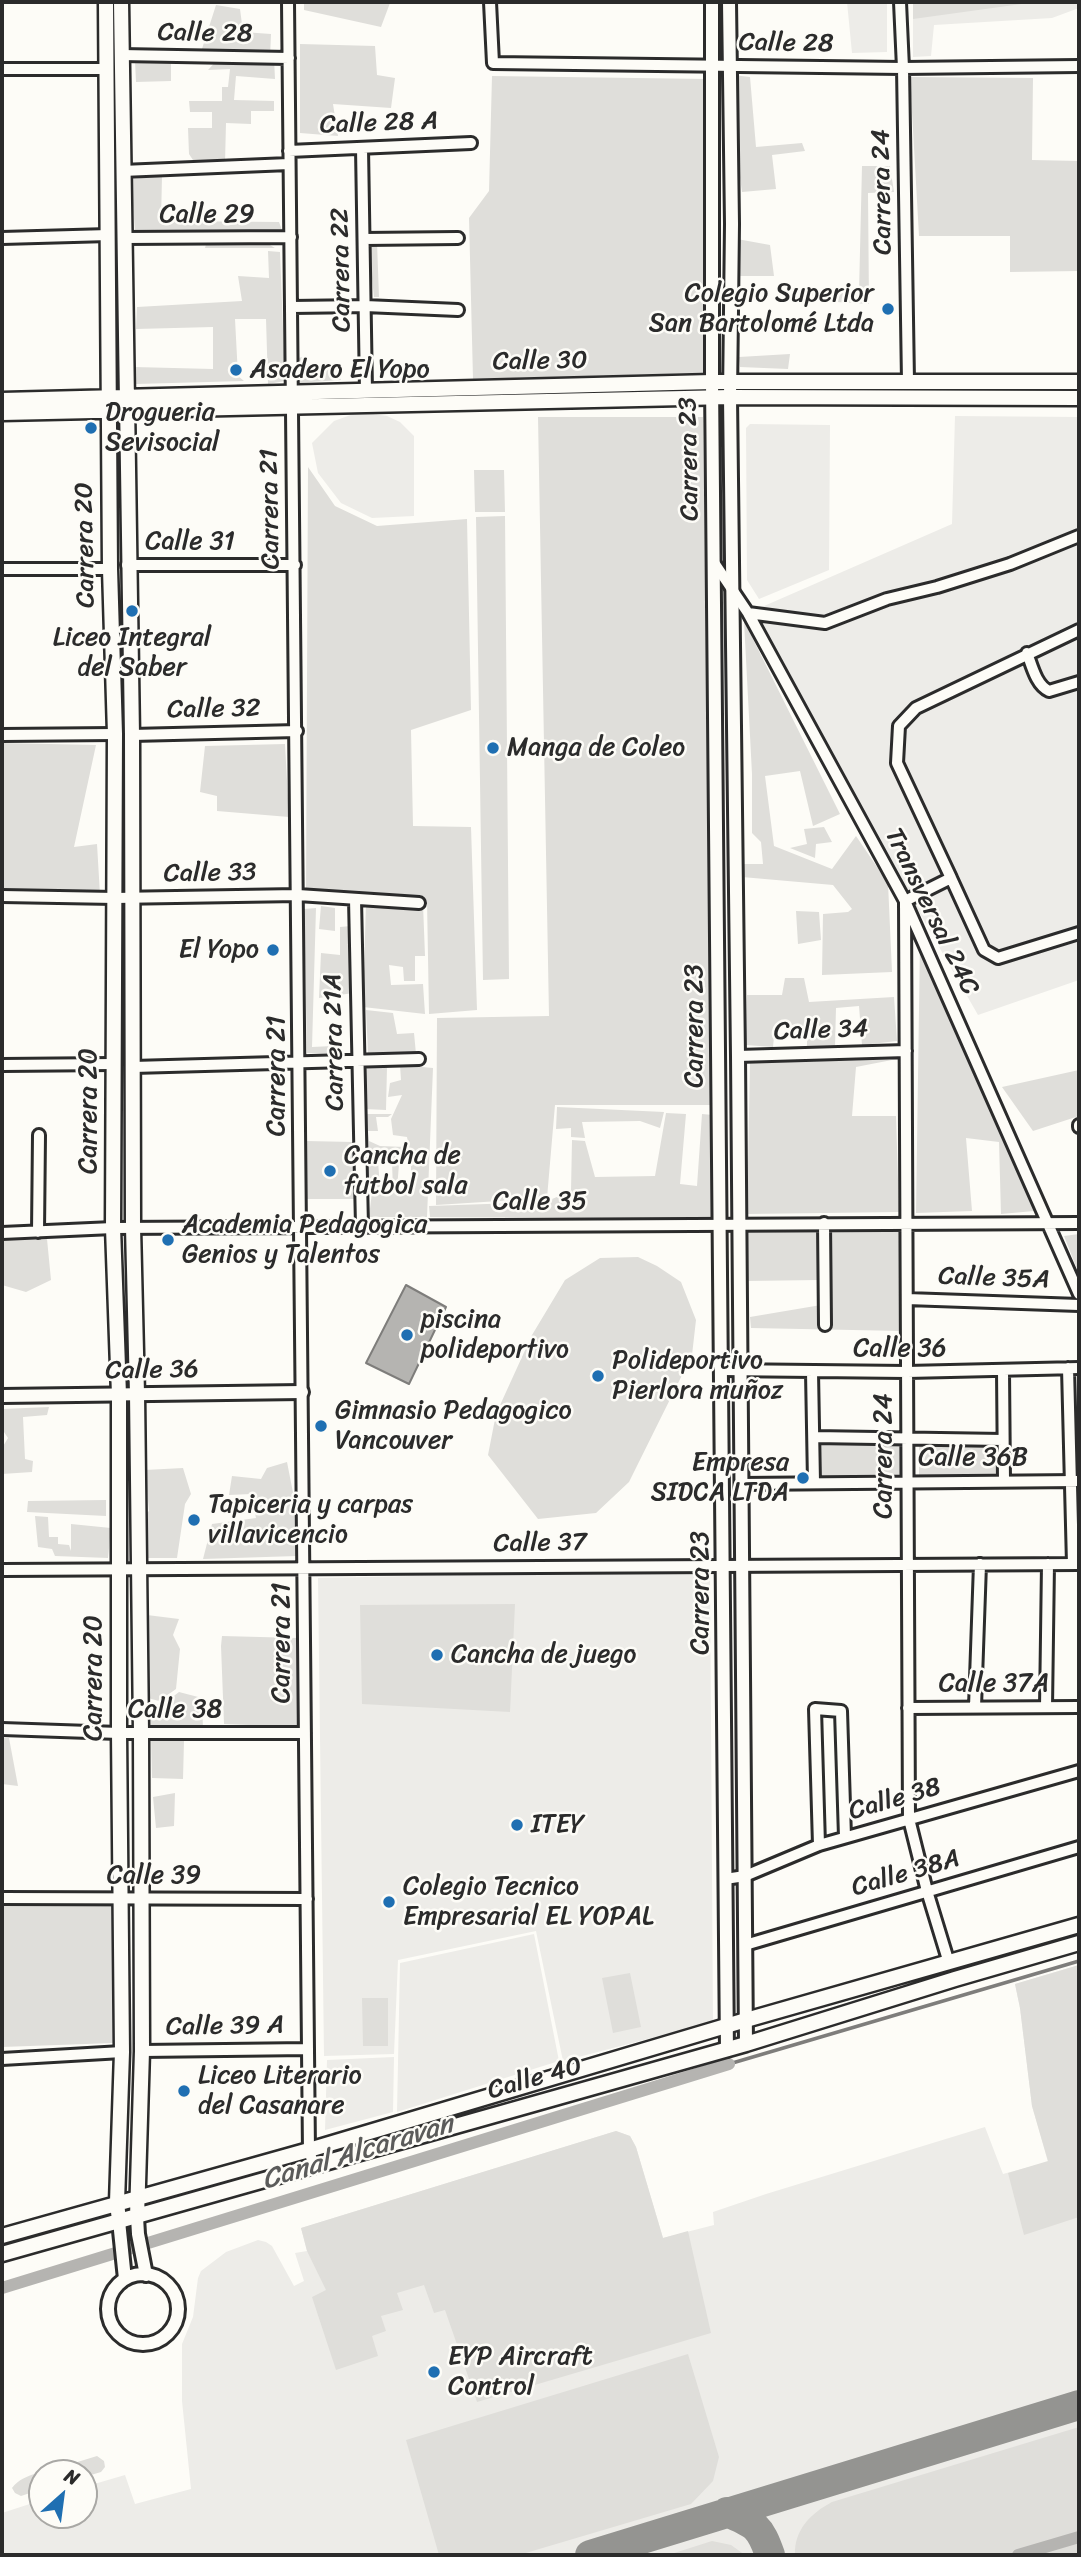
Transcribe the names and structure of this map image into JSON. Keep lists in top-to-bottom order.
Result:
{
  "streets": {
    "main road": ["Calle 30", "Carrera 20", "Calle 40"],
    "street": [
      "Calle 28",
      "Calle 28 A",
      "Carrera 24",
      "Calle 29",
      "Carrera 22",
      "Carrera 23",
      "Carrera 21",
      "Calle 31",
      "Calle 32",
      "Calle 33",
      "Transversal 24C",
      "Calle 34",
      "Carrera 21A",
      "Calle 35",
      "Calle 35A",
      "Calle 36",
      "Calle 36B",
      "Calle 37",
      "Calle 37A",
      "Calle 38",
      "Calle 38A",
      "Calle 39",
      "Calle 39 A"
    ]
  },
  "crossings": [
    ["Calle 28", "Carrera 24"],
    ["Calle 28", "Carrera 23"],
    ["Calle 28", "Carrera 21"],
    ["Calle 28", "Carrera 20"],
    ["Calle 28 A", "Carrera 22"],
    ["Calle 28 A", "Carrera 21"],
    ["Calle 28 A", "Carrera 20"],
    ["Carrera 24", "Calle 30"],
    ["Carrera 24", "Transversal 24C"],
    ["Carrera 24", "Calle 34"],
    ["Carrera 24", "Calle 35"],
    ["Carrera 24", "Calle 35A"],
    ["Carrera 24", "Calle 36"],
    ["Carrera 24", "Calle 36B"],
    ["Carrera 24", "Calle 37"],
    ["Carrera 24", "Calle 37A"],
    ["Carrera 24", "Calle 38"],
    ["Carrera 24", "Calle 38A"],
    ["Carrera 24", "Calle 40"],
    ["Calle 29", "Carrera 21"],
    ["Calle 29", "Carrera 20"],
    ["Carrera 22", "Calle 30"],
    ["Calle 30", "Carrera 23"],
    ["Calle 30", "Carrera 21"],
    ["Calle 30", "Carrera 20"],
    ["Carrera 23", "Transversal 24C"],
    ["Carrera 23", "Calle 34"],
    ["Carrera 23", "Calle 35"],
    ["Carrera 23", "Calle 36"],
    ["Carrera 23", "Calle 36B"],
    ["Carrera 23", "Calle 37"],
    ["Carrera 23", "Calle 38"],
    ["Carrera 23", "Calle 38A"],
    ["Carrera 23", "Calle 40"],
    ["Carrera 21", "Calle 31"],
    ["Carrera 21", "Calle 32"],
    ["Carrera 21", "Calle 33"],
    ["Carrera 21", "Calle 35"],
    ["Carrera 21", "Calle 36"],
    ["Carrera 21", "Calle 37"],
    ["Carrera 21", "Calle 38"],
    ["Carrera 21", "Calle 39"],
    ["Carrera 21", "Calle 39 A"],
    ["Carrera 21", "Calle 40"],
    ["Calle 31", "Carrera 20"],
    ["Carrera 20", "Calle 32"],
    ["Carrera 20", "Calle 33"],
    ["Carrera 20", "Calle 35"],
    ["Carrera 20", "Calle 36"],
    ["Carrera 20", "Calle 37"],
    ["Carrera 20", "Calle 38"],
    ["Carrera 20", "Calle 39"],
    ["Carrera 20", "Calle 39 A"],
    ["Carrera 20", "Calle 40"],
    ["Calle 33", "Carrera 21A"],
    ["Transversal 24C", "Calle 35"],
    ["Carrera 21A", "Calle 35"]
  ],
  "water": ["Canal Alcaravan"],
  "places": [
    "Colegio Superior San Bartolomé Ltda",
    "Asadero El Yopo",
    "Drogueria Sevisocial",
    "Liceo Integral del Saber",
    "Manga de Coleo",
    "El Yopo",
    "Cancha de futbol sala",
    "Academia Pedagogica Genios y Talentos",
    "piscina polideportivo",
    "Polideportivo Pierlora muñoz",
    "Gimnasio Pedagogico Vancouver",
    "Empresa SIDCA LTDA",
    "Tapiceria y carpas villavicencio",
    "Cancha de juego",
    "ITEY",
    "Colegio Tecnico Empresarial EL YOPAL",
    "Liceo Literario del Casanare",
    "EYP Aircraft Control"
  ],
  "north": "top right"
}
